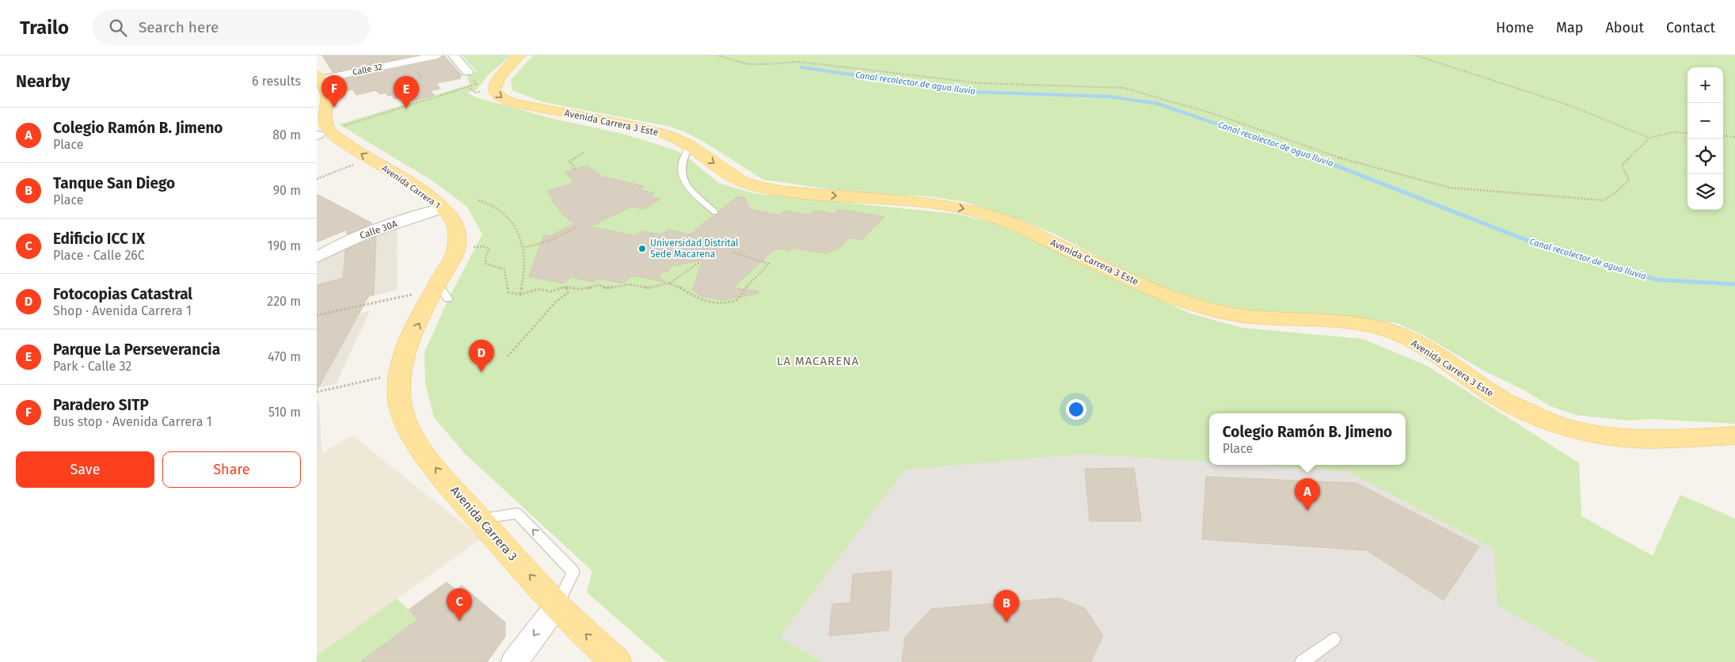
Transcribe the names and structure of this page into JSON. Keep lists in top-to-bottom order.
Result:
{
  "streets": {
    "main road": ["Avenida Carrera 3 Este", "Avenida Carrera 1", "Avenida Carrera 3"],
    "street": ["Calle 32", "Calle 30A"]
  },
  "crossings": [
    ["Calle 32", "Avenida Carrera 1"],
    ["Avenida Carrera 1", "Calle 30A"],
    ["Avenida Carrera 1", "Avenida Carrera 3"]
  ],
  "one_way": ["Avenida Carrera 3 Este", "Avenida Carrera 1", "Avenida Carrera 3"],
  "districts": ["LA MACARENA"],
  "water": ["Canal recolector de agua lluvia"],
  "places": ["Universidad Distrital Sede Macarena"],
  "page": {
    "header": "Trailo",
    "search": "Search here",
    "nav": [
      "Home",
      "Map",
      "About",
      "Contact"
    ],
    "heading": ["Nearby", "6 results"],
    "map_buttons": ["+", "−"],
    "pins": [
      "F",
      "E",
      "D",
      "A",
      "C",
      "B"
    ],
    "list": [
      {
        "mark": "A",
        "name": "Colegio Ramón B. Jimeno",
        "note": "Place",
        "value": "80 m"
      },
      {
        "mark": "B",
        "name": "Tanque San Diego",
        "note": "Place",
        "value": "90 m"
      },
      {
        "mark": "C",
        "name": "Edificio ICC IX",
        "note": "Place · Calle 26C",
        "value": "190 m"
      },
      {
        "mark": "D",
        "name": "Fotocopias Catastral",
        "note": "Shop · Avenida Carrera 1",
        "value": "220 m"
      },
      {
        "mark": "E",
        "name": "Parque La Perseverancia",
        "note": "Park · Calle 32",
        "value": "470 m"
      },
      {
        "mark": "F",
        "name": "Paradero SITP",
        "note": "Bus stop · Avenida Carrera 1",
        "value": "510 m"
      }
    ],
    "popup": ["Colegio Ramón B. Jimeno", "Place"],
    "buttons": ["Save", "Share"]
  }
}
